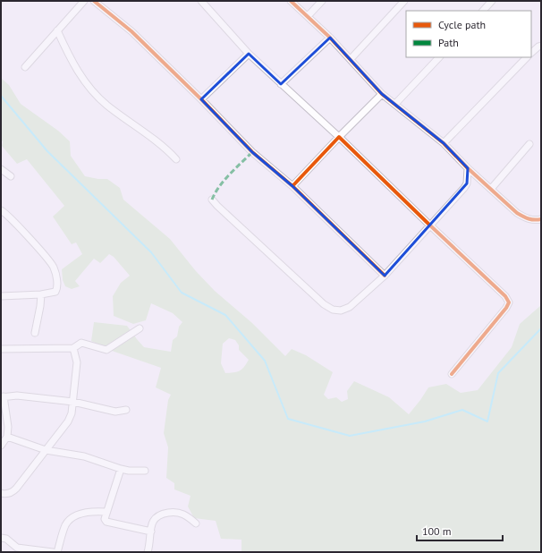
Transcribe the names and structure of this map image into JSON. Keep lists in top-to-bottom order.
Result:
{
  "legend": ["Cycle path", "Path"],
  "scale_bar": "100 m"
}
